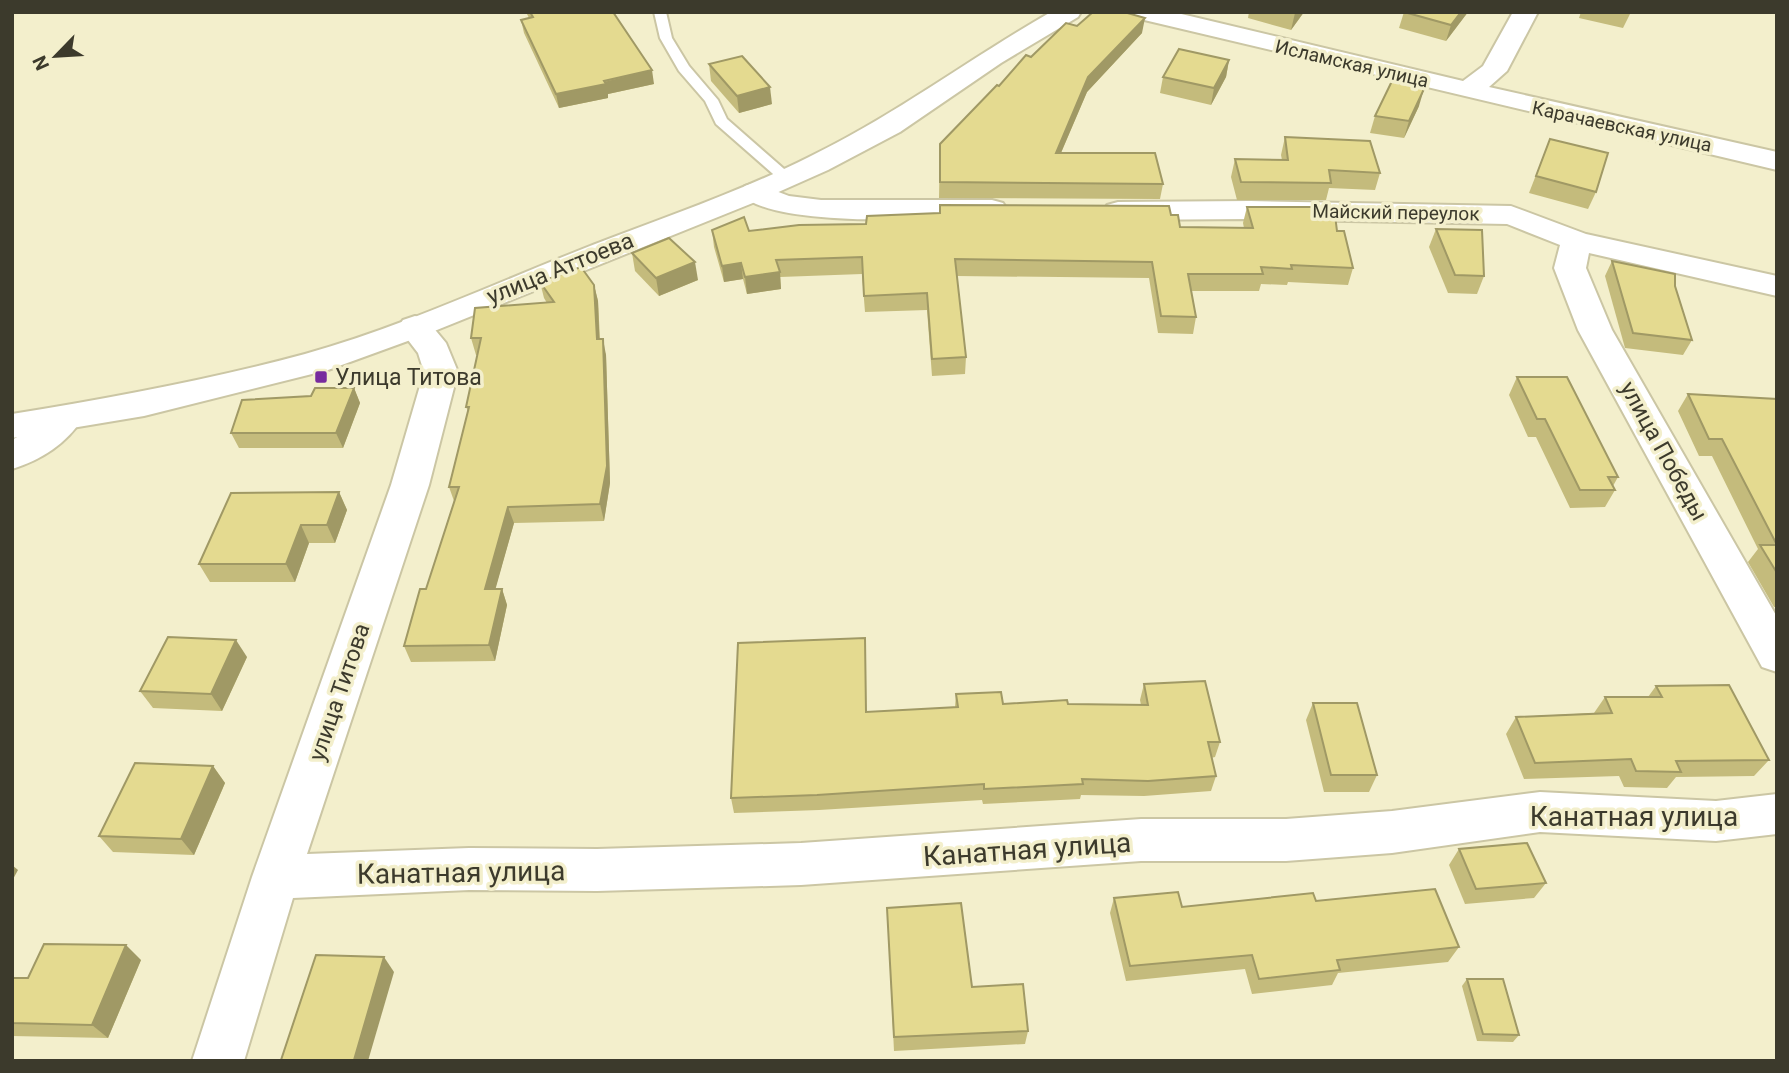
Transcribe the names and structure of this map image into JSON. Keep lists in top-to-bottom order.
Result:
{
  "streets": {
    "street": [
      "Исламская улица",
      "Карачаевская улица",
      "Майский переулок",
      "улица Аттоева",
      "улица Победы",
      "улица Титова",
      "Канатная улица"
    ]
  },
  "crossings": [
    ["Исламская улица", "Карачаевская улица"],
    ["Майский переулок", "улица Победы"],
    ["улица Аттоева", "улица Титова"],
    ["улица Титова", "Канатная улица"]
  ],
  "places": {
    "transit": ["Улица Титова"]
  },
  "north": "bottom left"
}
